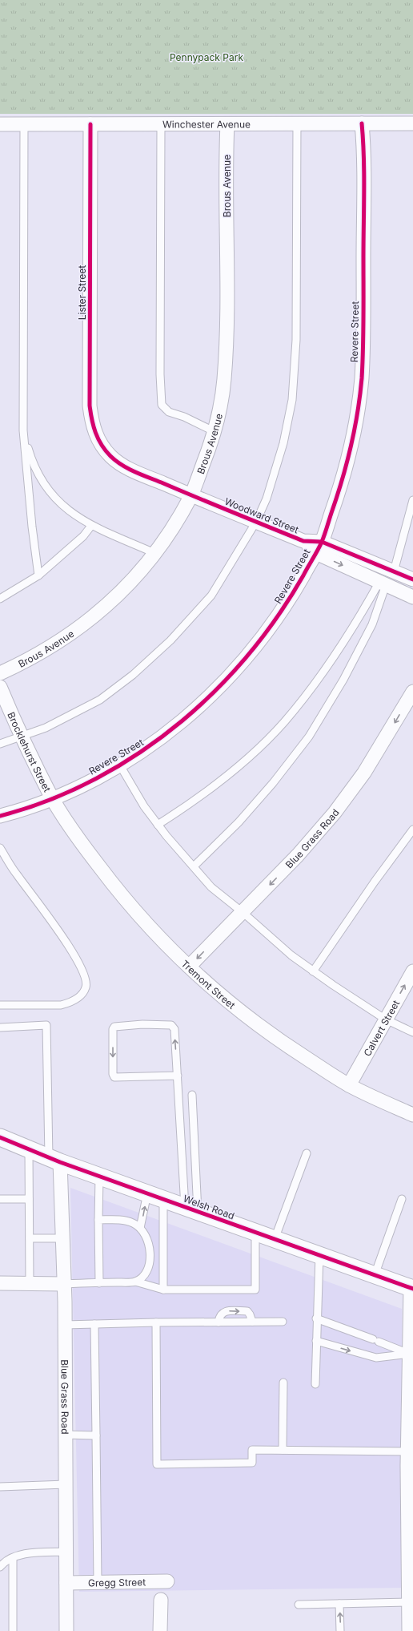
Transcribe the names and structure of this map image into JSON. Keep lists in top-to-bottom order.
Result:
{
  "streets": {
    "street": [
      "Winchester Avenue",
      "Brous Avenue",
      "Lister Street",
      "Revere Street",
      "Woodward Street",
      "Brocklehurst Street",
      "Blue Grass Road",
      "Tremont Street",
      "Calvert Street",
      "Welsh Road",
      "Gregg Street"
    ]
  },
  "crossings": [
    ["Winchester Avenue", "Brous Avenue"],
    ["Winchester Avenue", "Lister Street"],
    ["Winchester Avenue", "Revere Street"],
    ["Brous Avenue", "Woodward Street"],
    ["Lister Street", "Woodward Street"],
    ["Revere Street", "Woodward Street"],
    ["Revere Street", "Brocklehurst Street"],
    ["Revere Street", "Tremont Street"],
    ["Brocklehurst Street", "Tremont Street"],
    ["Blue Grass Road", "Tremont Street"],
    ["Blue Grass Road", "Welsh Road"],
    ["Blue Grass Road", "Gregg Street"],
    ["Tremont Street", "Calvert Street"]
  ],
  "one_way": ["Blue Grass Road", "Calvert Street"],
  "parks": ["Pennypack Park"]
}
